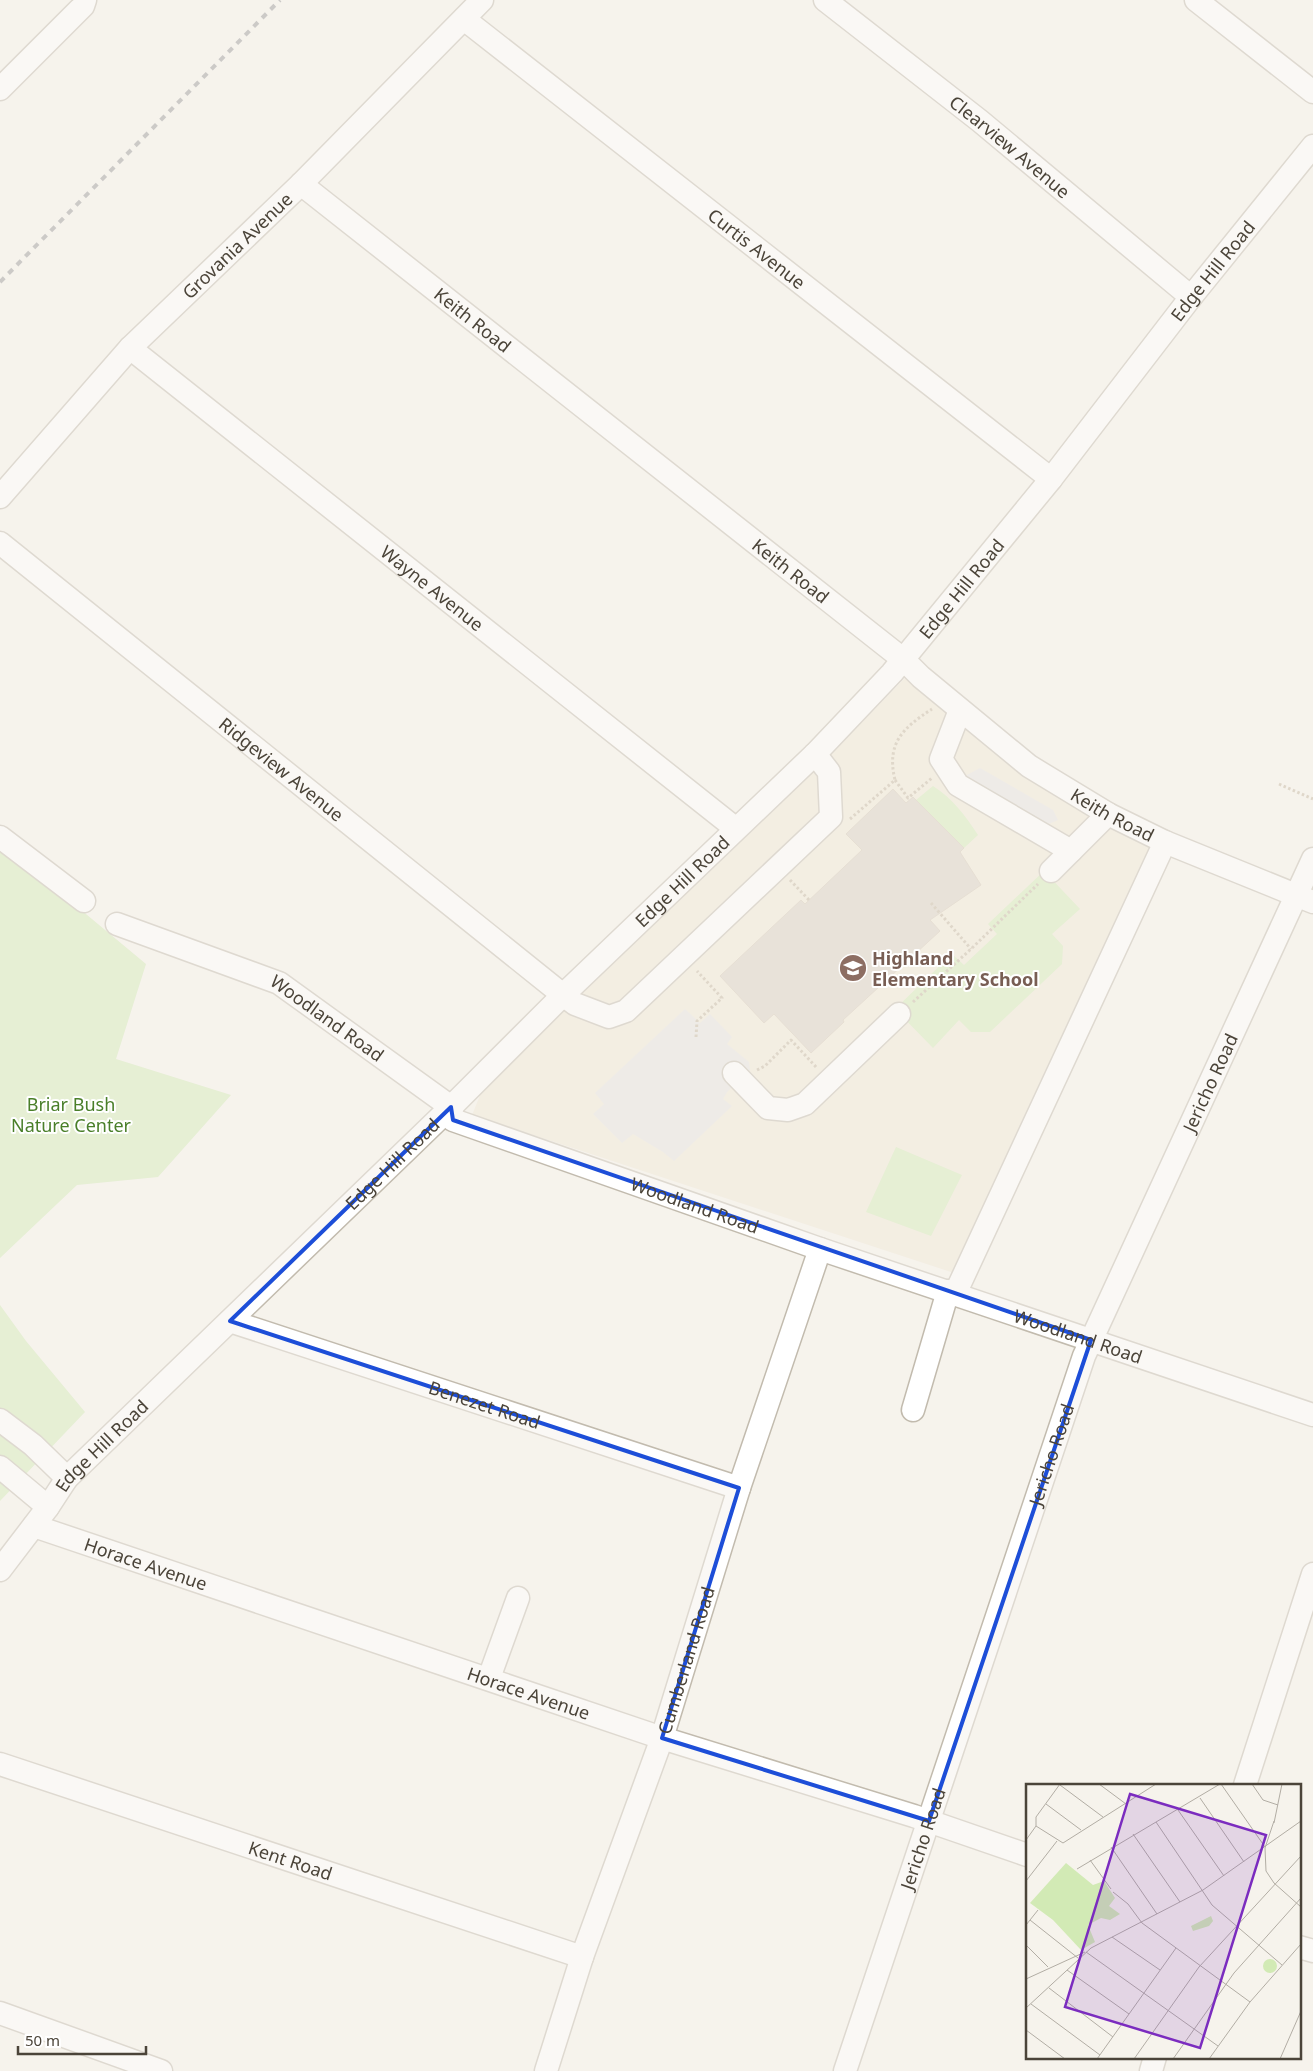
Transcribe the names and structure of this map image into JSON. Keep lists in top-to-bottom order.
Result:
{
  "streets": {
    "street": [
      "Clearview Avenue",
      "Grovania Avenue",
      "Curtis Avenue",
      "Edge Hill Road",
      "Keith Road",
      "Wayne Avenue",
      "Ridgeview Avenue",
      "Woodland Road",
      "Jericho Road",
      "Benezet Road",
      "Horace Avenue",
      "Cumberland Road",
      "Kent Road"
    ]
  },
  "crossings": [
    ["Clearview Avenue", "Edge Hill Road"],
    ["Grovania Avenue", "Curtis Avenue"],
    ["Grovania Avenue", "Keith Road"],
    ["Grovania Avenue", "Wayne Avenue"],
    ["Curtis Avenue", "Edge Hill Road"],
    ["Edge Hill Road", "Keith Road"],
    ["Edge Hill Road", "Wayne Avenue"],
    ["Edge Hill Road", "Ridgeview Avenue"],
    ["Edge Hill Road", "Woodland Road"],
    ["Edge Hill Road", "Benezet Road"],
    ["Edge Hill Road", "Horace Avenue"],
    ["Keith Road", "Jericho Road"],
    ["Woodland Road", "Jericho Road"],
    ["Woodland Road", "Cumberland Road"],
    ["Jericho Road", "Horace Avenue"],
    ["Benezet Road", "Cumberland Road"],
    ["Horace Avenue", "Cumberland Road"],
    ["Cumberland Road", "Kent Road"]
  ],
  "parks": ["Briar Bush Nature Center"],
  "places": {
    "school or university": ["Highland Elementary School"]
  },
  "scale_bar": "50 m"
}
